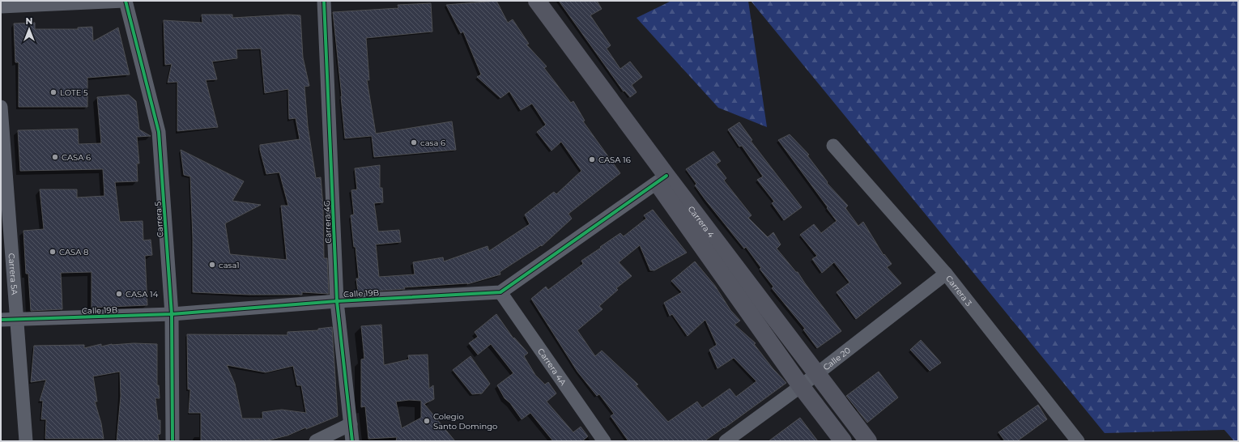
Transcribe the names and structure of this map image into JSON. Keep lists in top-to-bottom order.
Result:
{
  "streets": {
    "main road": ["Carrera 4"],
    "street": [
      "Carrera 5",
      "Carrera 4G",
      "Carrera 5A",
      "Carrera 3",
      "Calle 19B",
      "Calle 20",
      "Carrera 4A"
    ]
  },
  "crossings": [
    ["Carrera 5", "Calle 19B"],
    ["Carrera 4G", "Calle 19B"],
    ["Carrera 4", "Calle 20"],
    ["Carrera 5A", "Calle 19B"],
    ["Carrera 3", "Calle 20"],
    ["Calle 19B", "Carrera 4A"]
  ],
  "places": [
    "LOTE 5",
    "casa 6",
    "CASA 6",
    "CASA 16",
    "CASA 8",
    "casa1",
    "CASA 14",
    "Colegio Santo Domingo"
  ],
  "north": "top"
}
